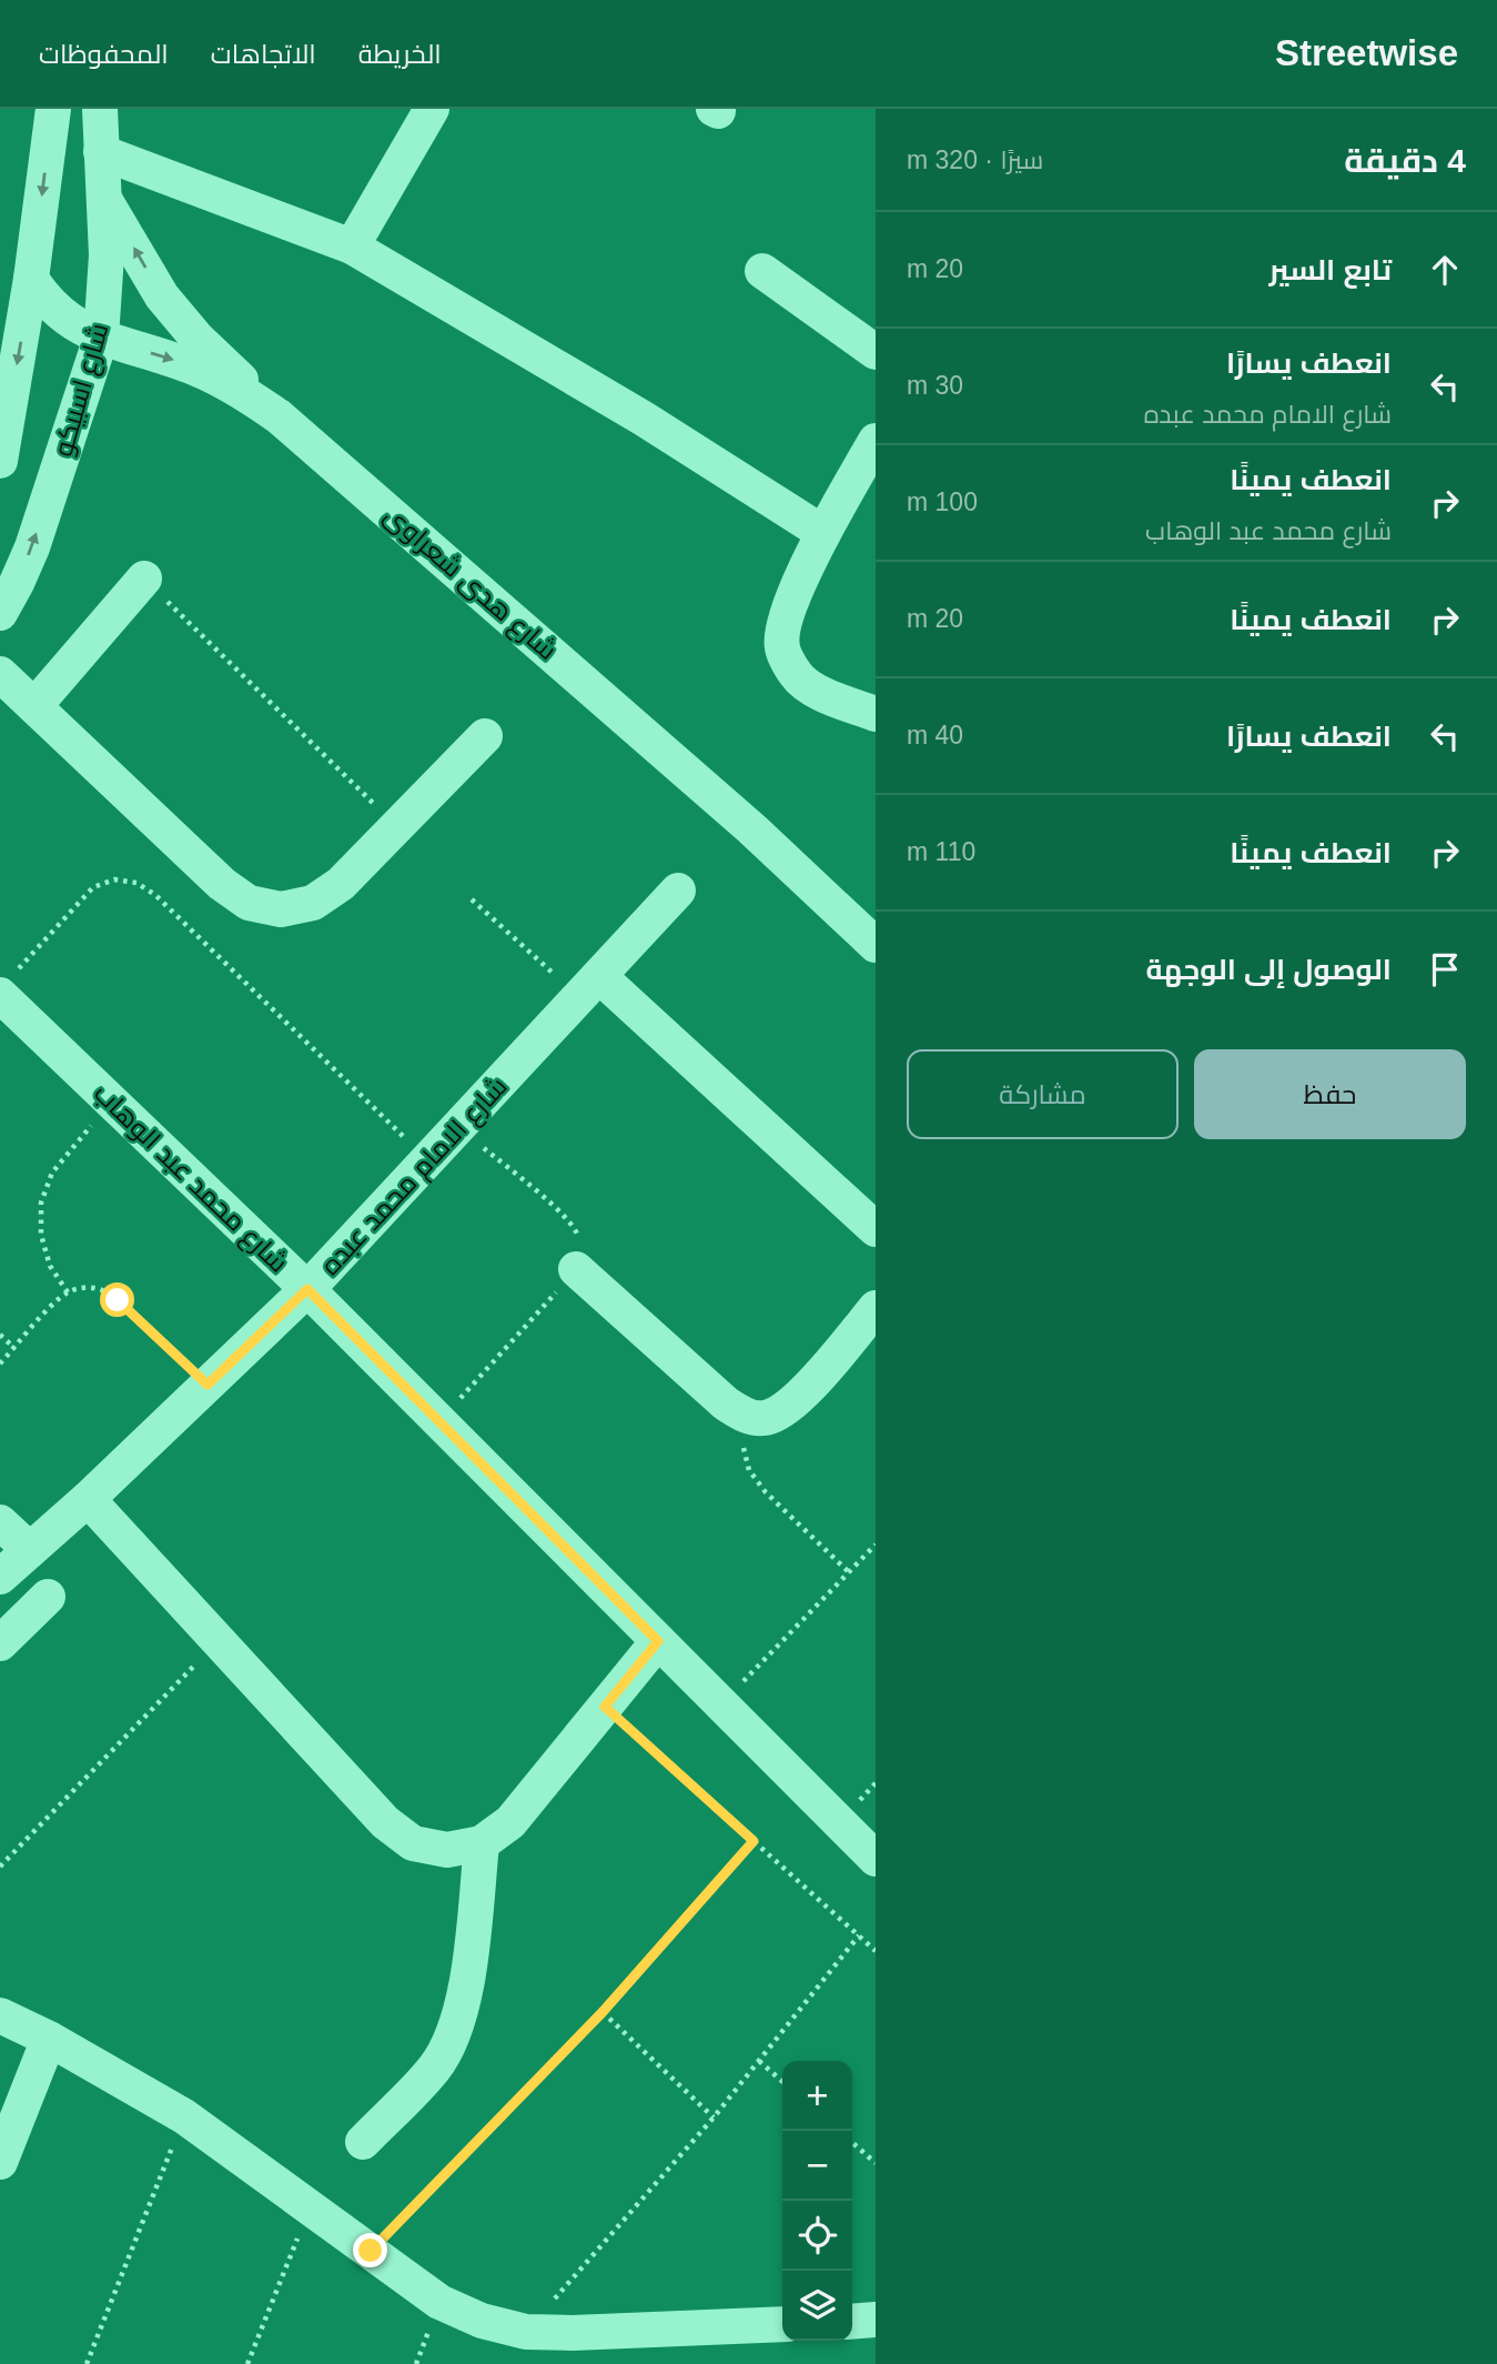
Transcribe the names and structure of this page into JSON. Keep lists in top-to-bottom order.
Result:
{
  "streets": {
    "street": [
      "شارع اسبيكو",
      "شارع هدى شعراوى",
      "شارع الامام محمد عبده",
      "شارع محمد عبد الوهاب"
    ]
  },
  "crossings": [
    ["شارع اسبيكو", "شارع هدى شعراوى"],
    ["شارع الامام محمد عبده", "شارع محمد عبد الوهاب"]
  ],
  "page": {
    "header": "Streetwise",
    "nav": ["الخريطة", "الاتجاهات", "المحفوظات"],
    "heading": ["4 دقيقة", "سيرًا · 320 m"],
    "list": [
      ["تابع السير", "20 m"],
      ["انعطف يسارًا", "شارع الامام محمد عبده", "30 m"],
      ["انعطف يمينًا", "شارع محمد عبد الوهاب", "100 m"],
      ["انعطف يمينًا", "20 m"],
      ["انعطف يسارًا", "40 m"],
      ["انعطف يمينًا", "110 m"],
      "الوصول إلى الوجهة"
    ],
    "buttons": ["حفظ", "مشاركة"],
    "map_buttons": ["+", "−"]
  }
}
